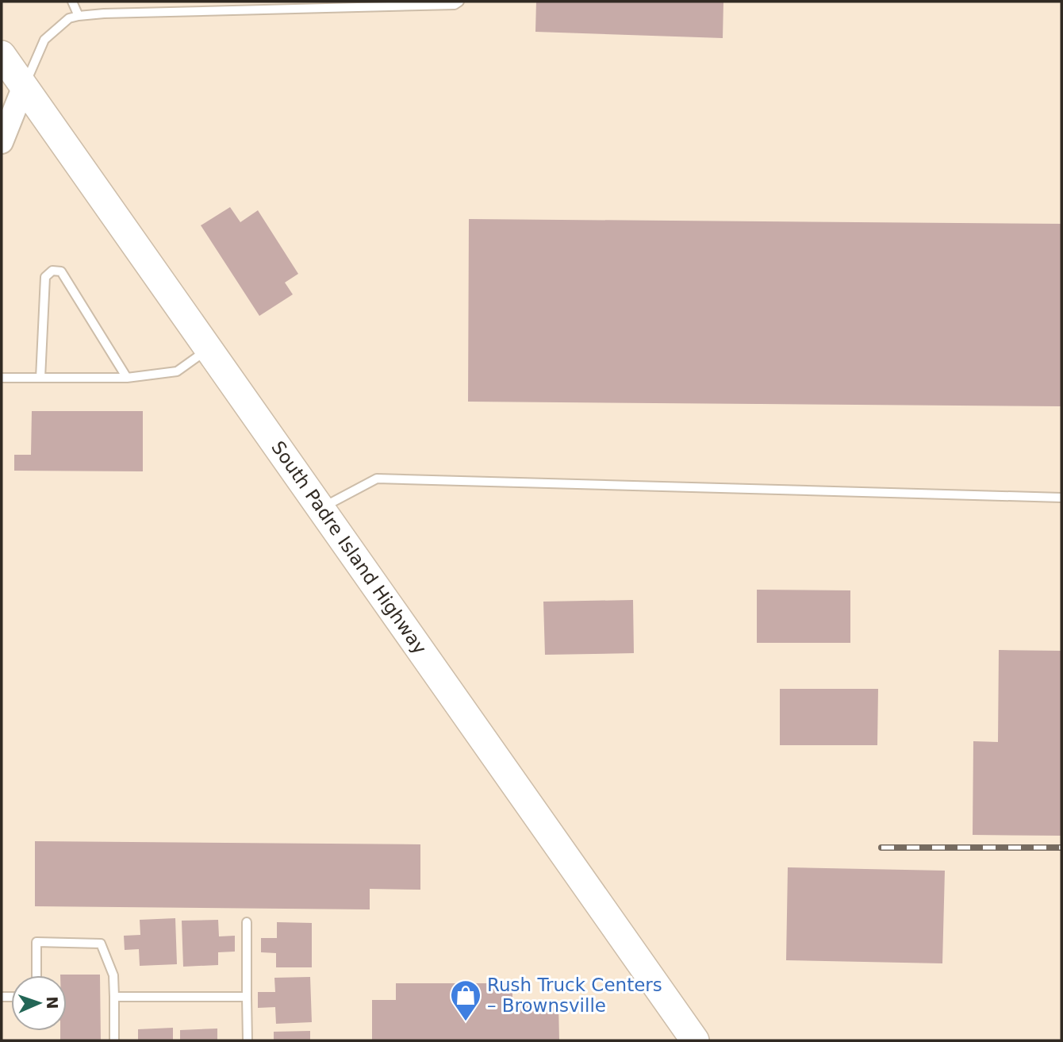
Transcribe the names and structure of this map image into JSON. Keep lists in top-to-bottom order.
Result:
{
  "streets": {
    "main road": ["South Padre Island Highway"]
  },
  "places": {
    "shop": ["Rush Truck Centers – Brownsville"]
  },
  "north": "right"
}
